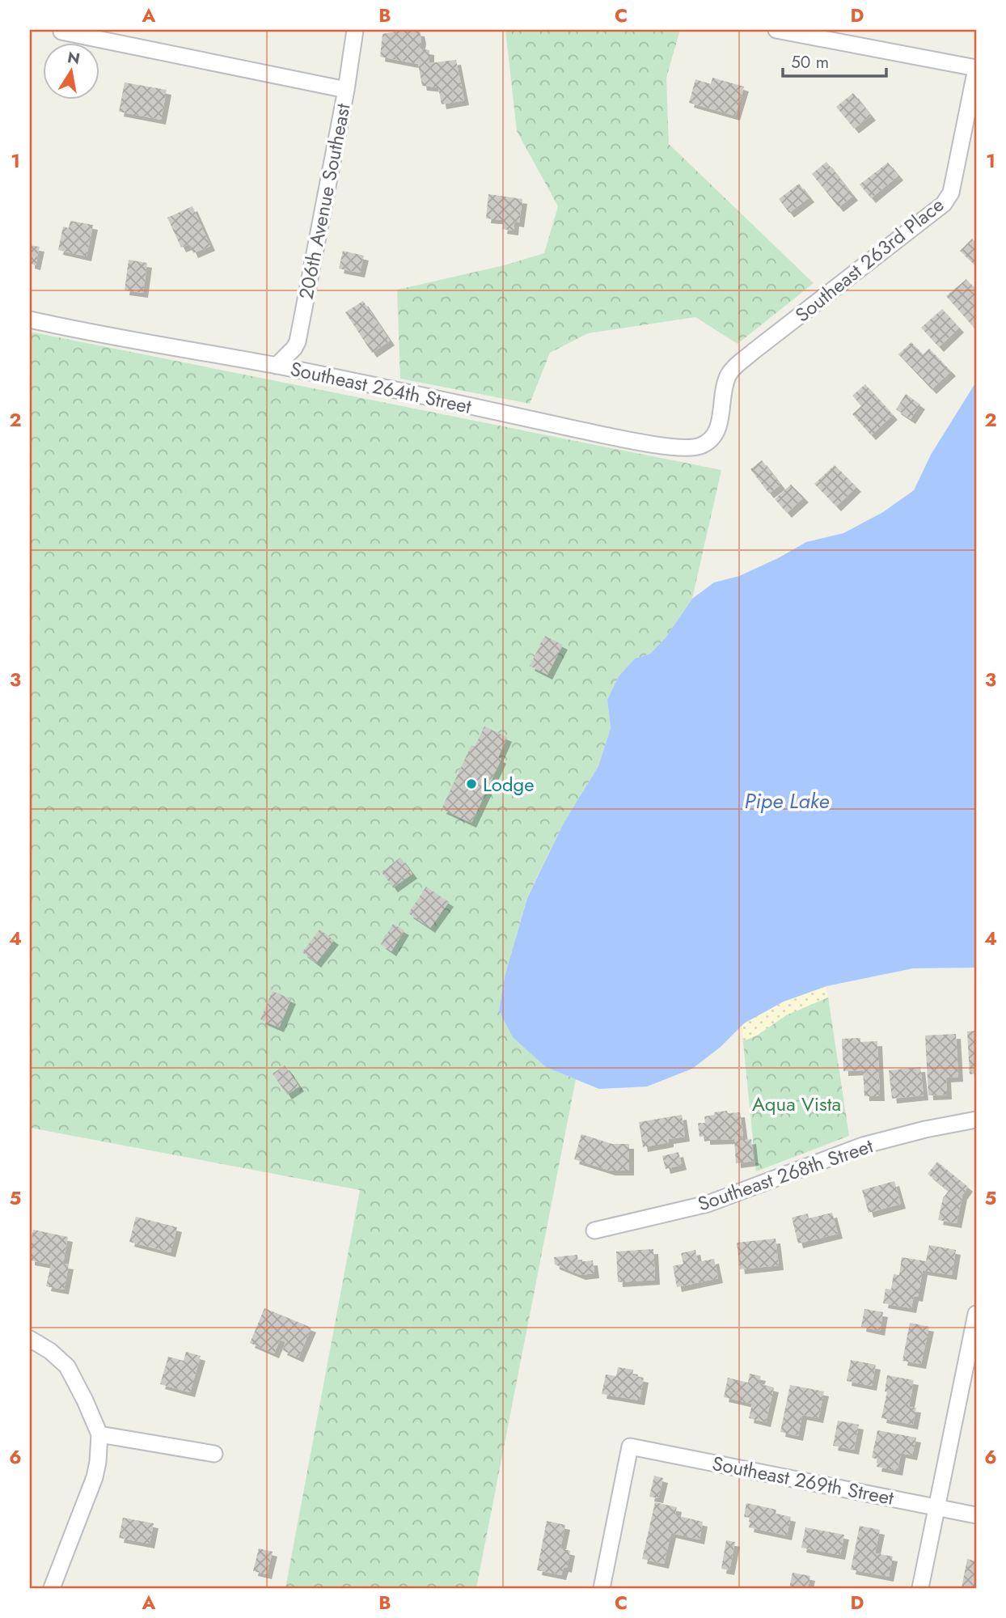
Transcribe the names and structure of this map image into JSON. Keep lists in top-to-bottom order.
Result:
{
  "streets": {
    "street": [
      "206th Avenue Southeast",
      "Southeast 263rd Place",
      "Southeast 264th Street",
      "Southeast 268th Street",
      "Southeast 269th Street"
    ]
  },
  "crossings": [
    ["206th Avenue Southeast", "Southeast 264th Street"],
    ["Southeast 263rd Place", "Southeast 264th Street"]
  ],
  "water": ["Pipe Lake"],
  "parks": ["Aqua Vista"],
  "places": ["Lodge"],
  "scale_bar": "50 m",
  "north": "top",
  "grid": {
    "columns": [
      "A",
      "B",
      "C",
      "D"
    ],
    "rows": [
      "1",
      "2",
      "3",
      "4",
      "5",
      "6"
    ]
  }
}
